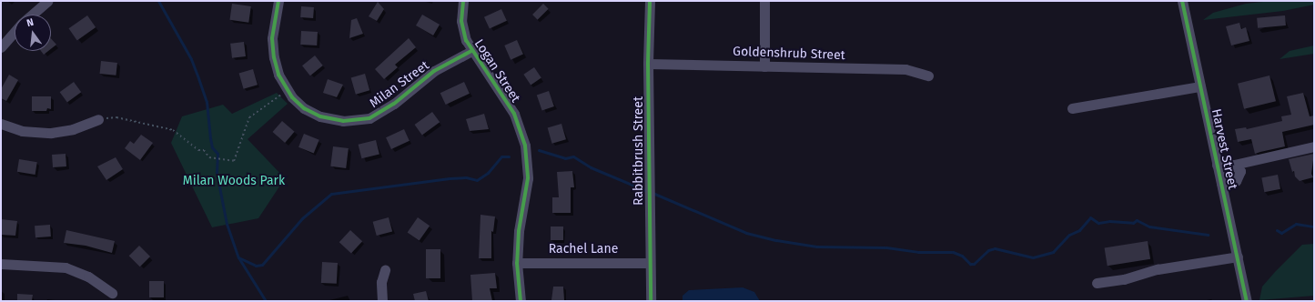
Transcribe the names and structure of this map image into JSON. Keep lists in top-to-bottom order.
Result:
{
  "streets": {
    "street": [
      "Goldenshrub Street",
      "Logan Street",
      "Milan Street",
      "Harvest Street",
      "Rabbitbrush Street",
      "Rachel Lane"
    ]
  },
  "crossings": [
    ["Goldenshrub Street", "Rabbitbrush Street"],
    ["Logan Street", "Milan Street"],
    ["Logan Street", "Rachel Lane"],
    ["Rabbitbrush Street", "Rachel Lane"]
  ],
  "parks": ["Milan Woods Park"],
  "north": "top"
}
